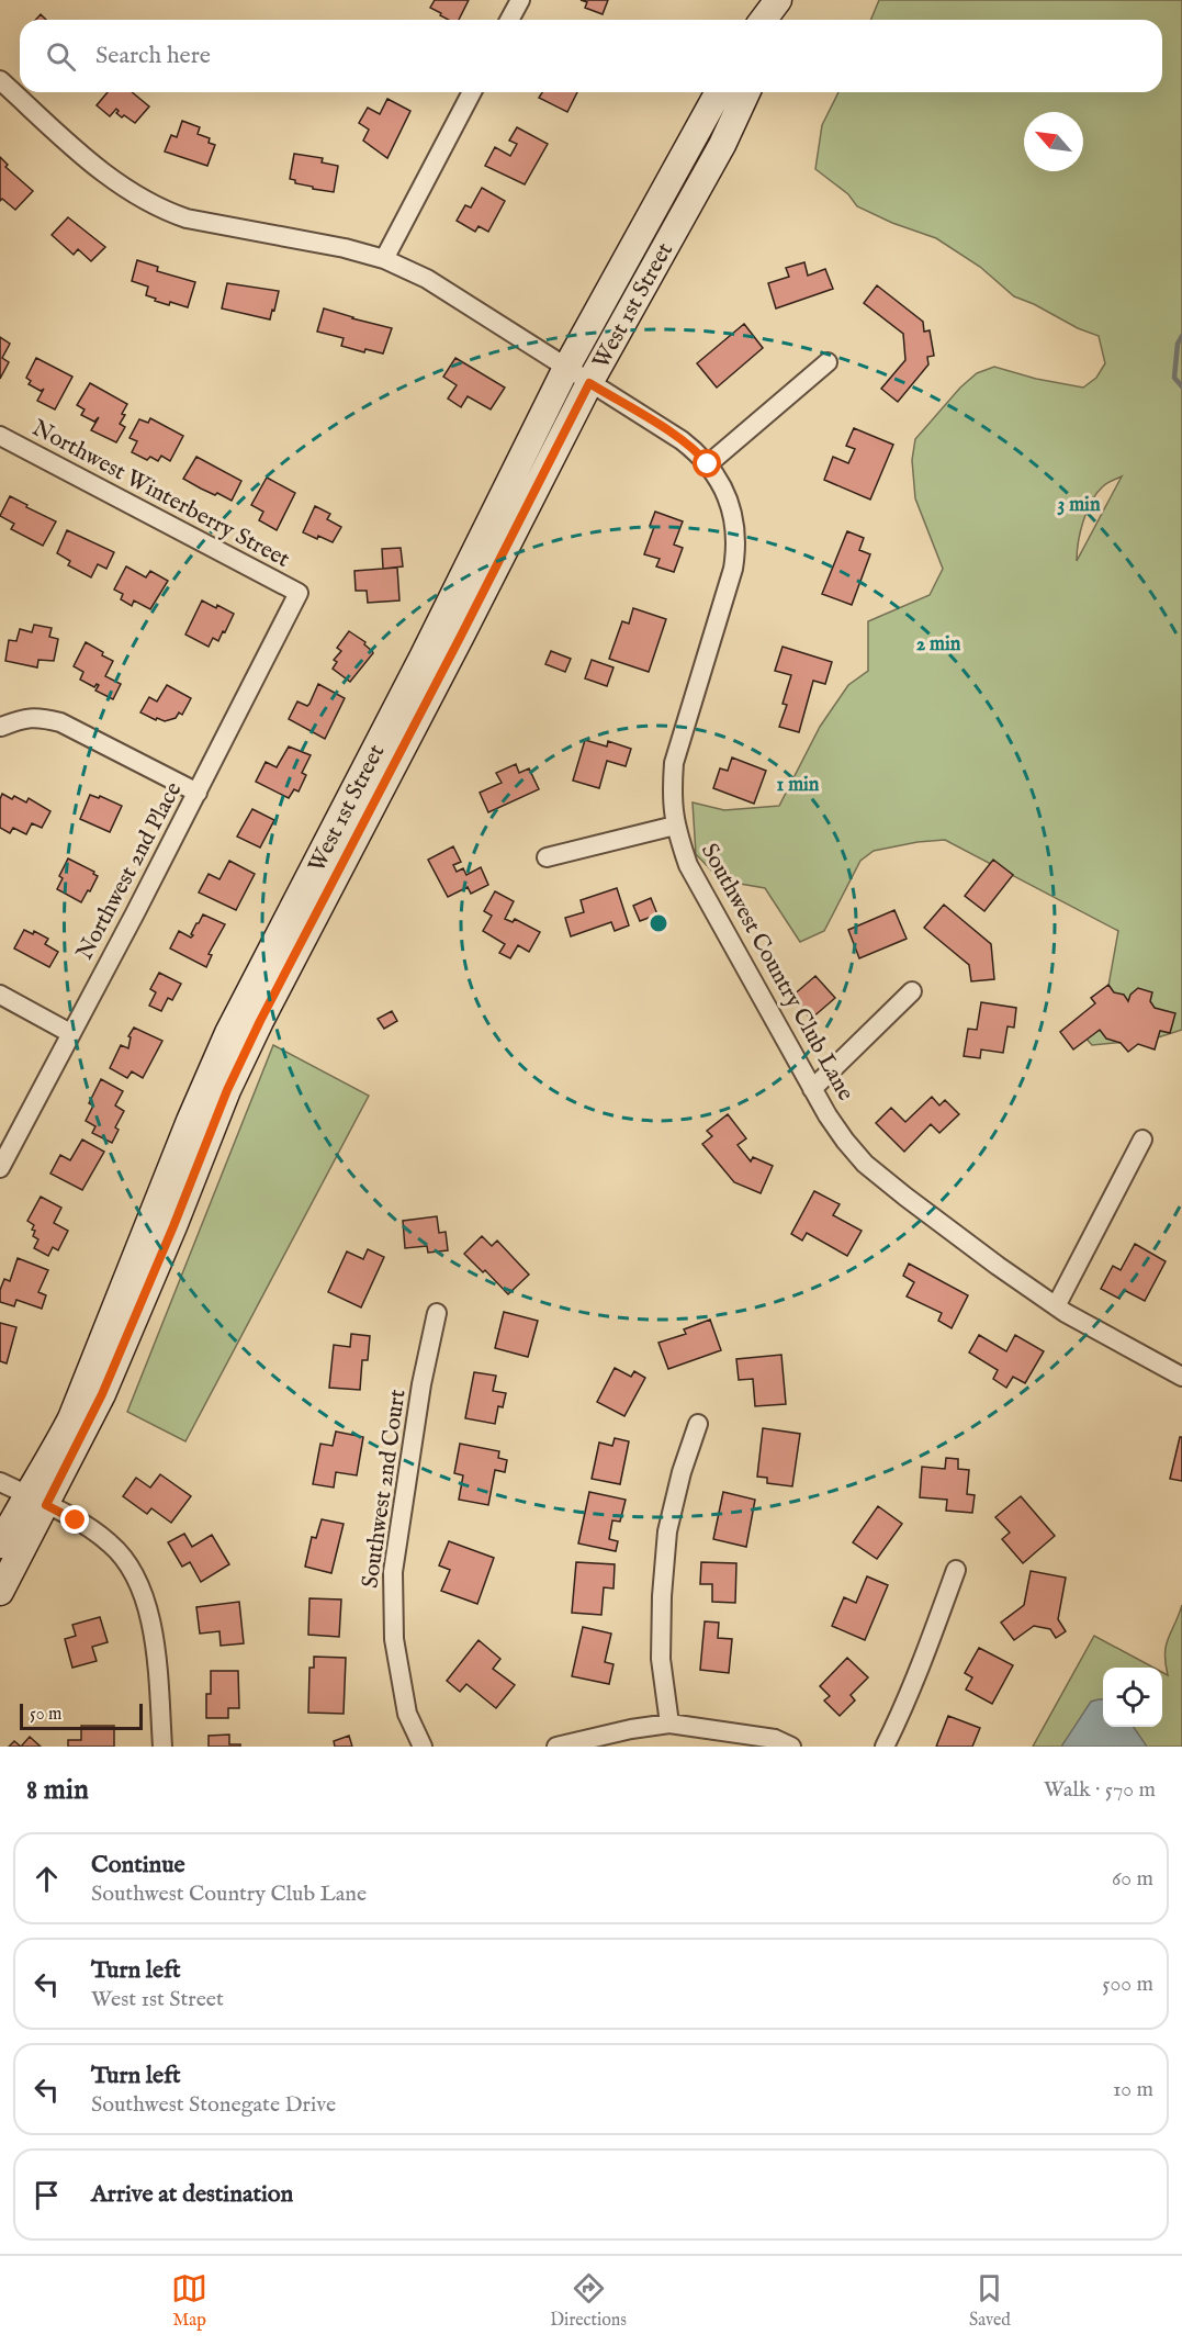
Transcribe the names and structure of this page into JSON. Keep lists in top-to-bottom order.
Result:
{
  "streets": {
    "main road": ["West 1st Street"],
    "street": [
      "Northwest Winterberry Street",
      "Northwest 2nd Place",
      "Southwest Country Club Lane",
      "Southwest 2nd Court"
    ]
  },
  "crossings": [
    ["West 1st Street", "Southwest Country Club Lane"],
    ["Northwest Winterberry Street", "Northwest 2nd Place"]
  ],
  "scale_bar": "50 m",
  "north": "top left",
  "page": {
    "search": "Search here",
    "scale": "50 m",
    "heading": ["8 min", "Walk · 570 m"],
    "list": [
      ["Continue", "Southwest Country Club Lane", "60 m"],
      ["Turn left", "West 1st Street", "500 m"],
      ["Turn left", "Southwest Stonegate Drive", "10 m"],
      "Arrive at destination"
    ],
    "nav": ["Map", "Directions", "Saved"]
  },
  "rings": ["3 min", "2 min", "1 min"]
}
